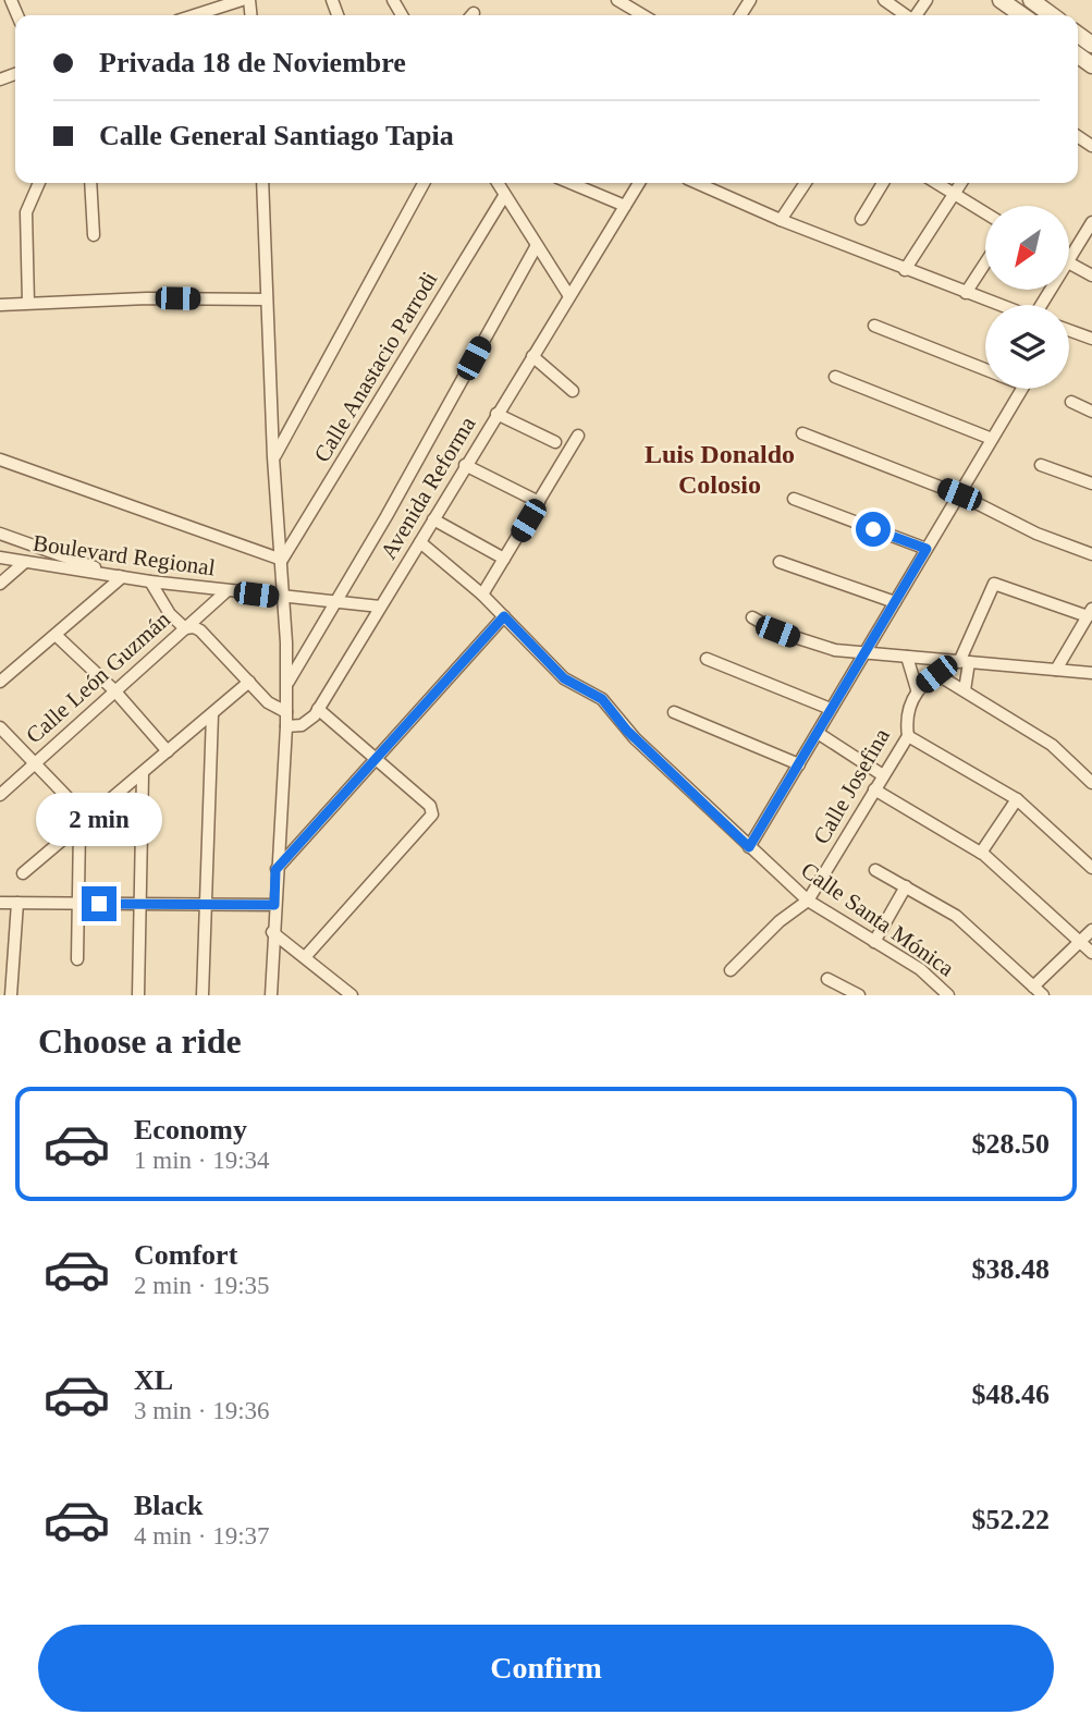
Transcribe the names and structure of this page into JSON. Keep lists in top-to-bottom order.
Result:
{
  "streets": {
    "street": [
      "Calle Anastacio Parrodi",
      "Avenida Reforma",
      "Boulevard Regional",
      "Calle León Guzmán",
      "Calle Josefina",
      "Calle Santa Mónica"
    ]
  },
  "crossings": [
    ["Avenida Reforma", "Boulevard Regional"],
    ["Avenida Reforma", "Calle Santa Mónica"],
    ["Boulevard Regional", "Calle León Guzmán"],
    ["Calle Josefina", "Calle Santa Mónica"]
  ],
  "districts": ["Luis Donaldo Colosio"],
  "north": "bottom left",
  "page": {
    "banner": ["Privada 18 de Noviembre", "Calle General Santiago Tapia"],
    "bubble": "2 min",
    "heading": "Choose a ride",
    "list": [
      {
        "name": "Economy",
        "note": "1 min · 19:34",
        "value": "$28.50"
      },
      {
        "name": "Comfort",
        "note": "2 min · 19:35",
        "value": "$38.48"
      },
      {
        "name": "XL",
        "note": "3 min · 19:36",
        "value": "$48.46"
      },
      {
        "name": "Black",
        "note": "4 min · 19:37",
        "value": "$52.22"
      }
    ],
    "buttons": "Confirm"
  }
}
